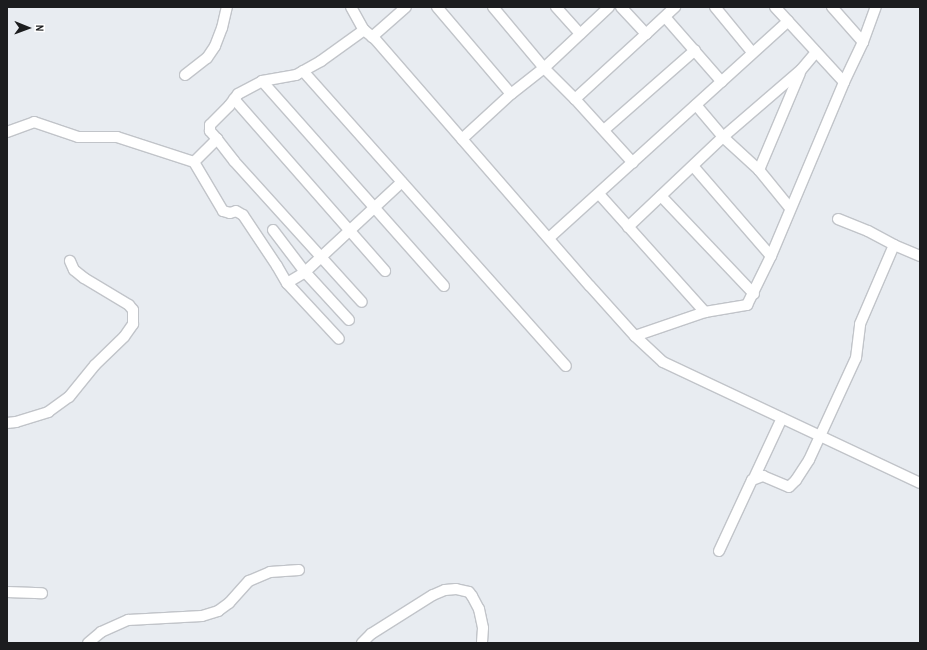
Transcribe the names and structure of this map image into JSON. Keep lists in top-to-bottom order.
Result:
{
  "north": "right"
}
